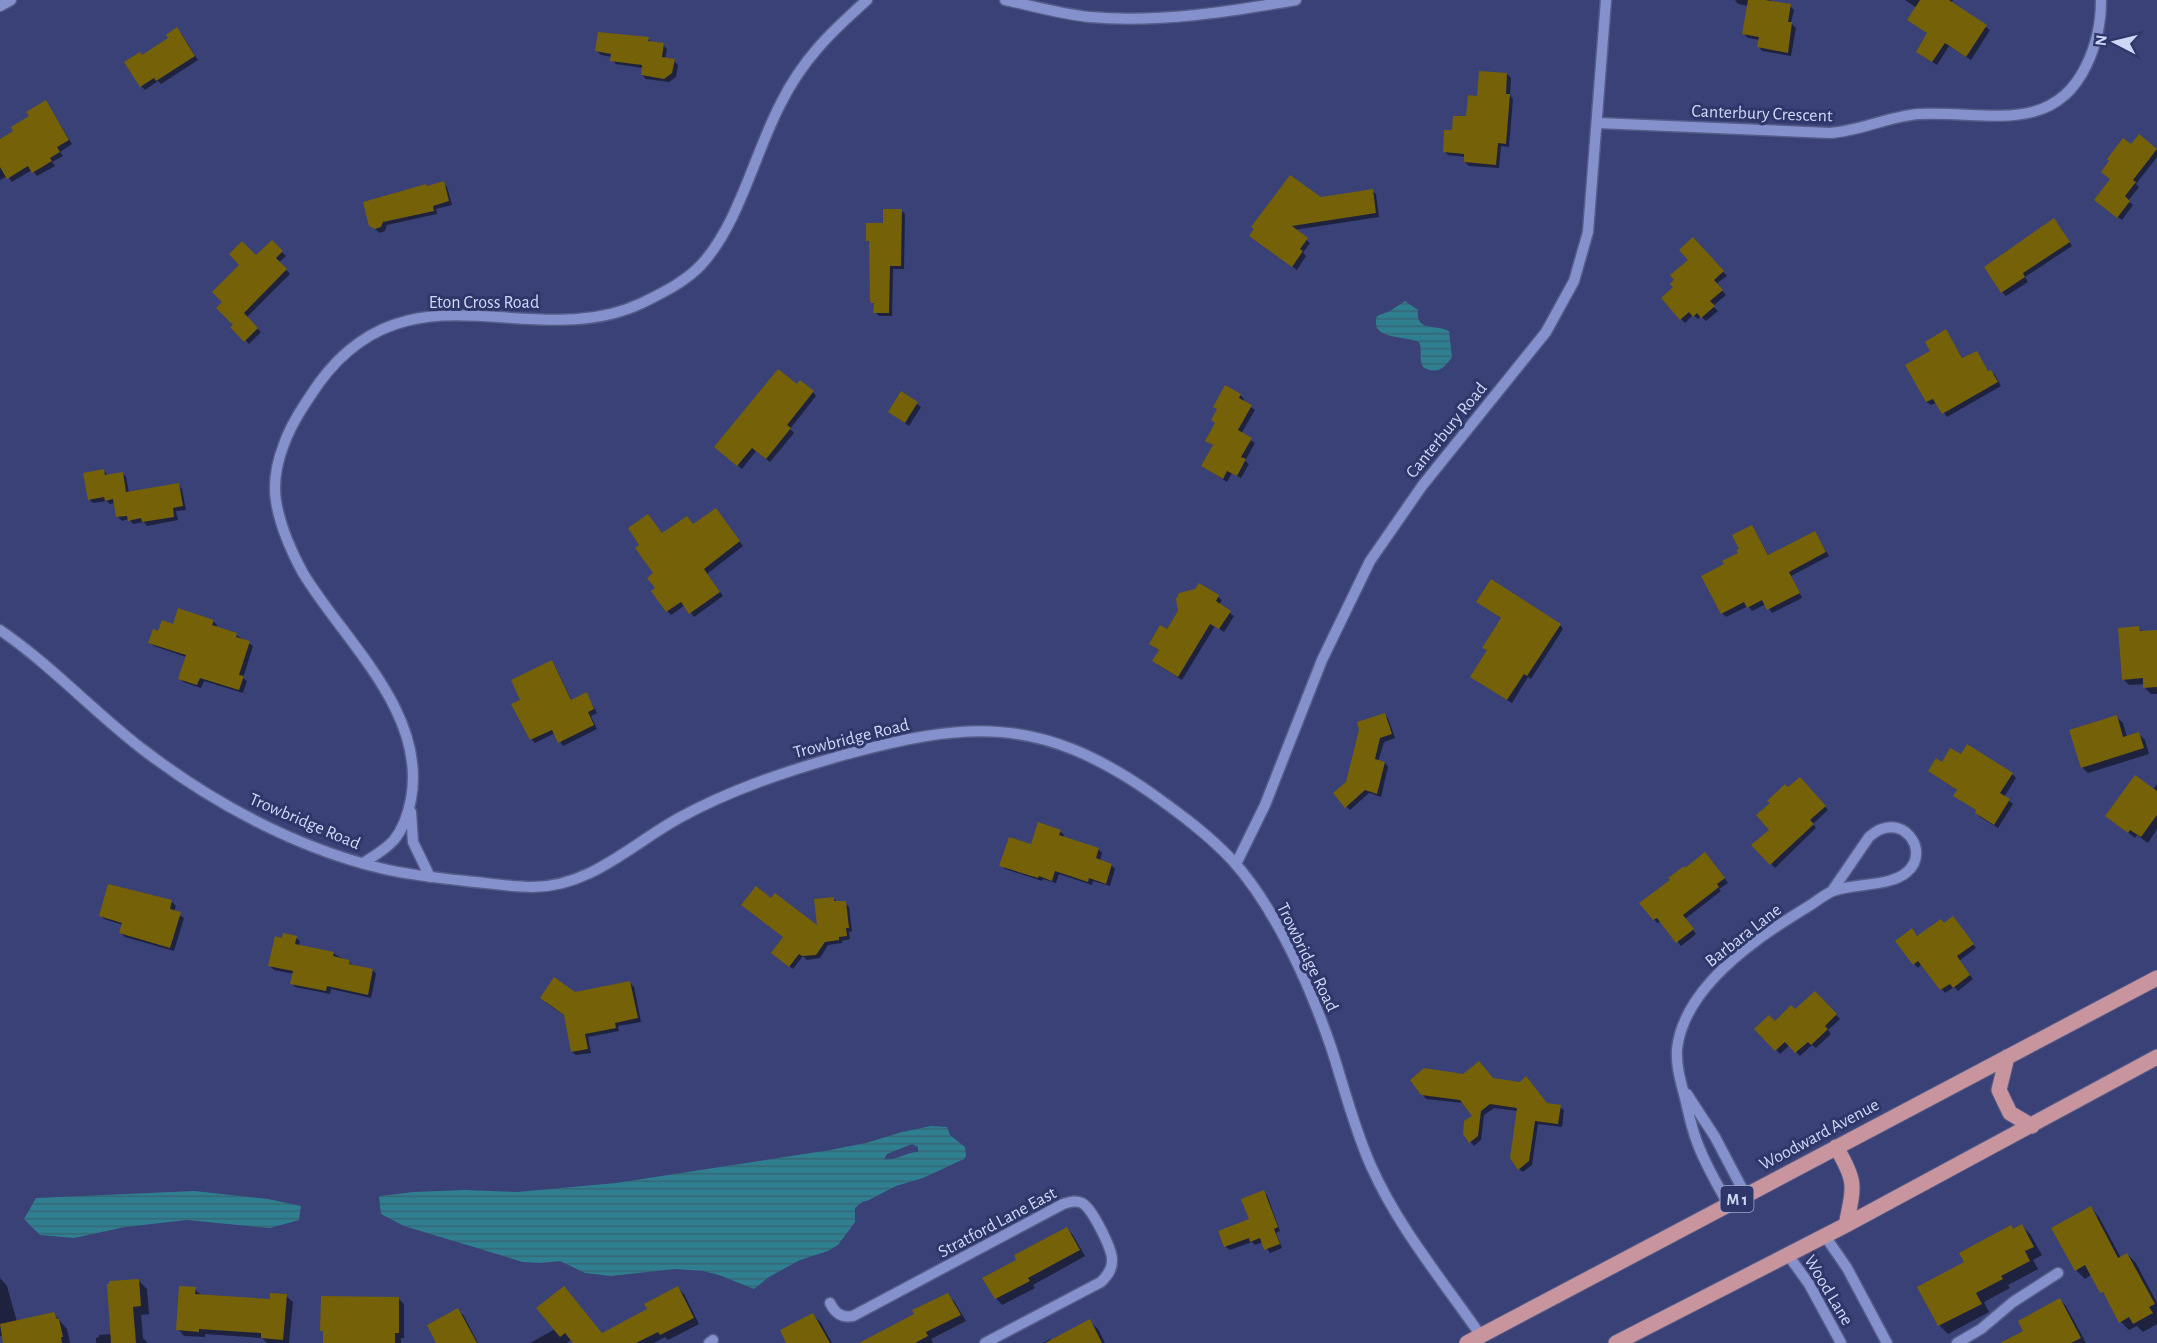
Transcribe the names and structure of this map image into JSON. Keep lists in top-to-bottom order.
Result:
{
  "streets": {
    "main road": ["Woodward Avenue", "M 1"],
    "street": [
      "Canterbury Crescent",
      "Eton Cross Road",
      "Canterbury Road",
      "Trowbridge Road",
      "Barbara Lane",
      "Stratford Lane East",
      "Wood Lane"
    ]
  },
  "crossings": [
    ["Canterbury Crescent", "Canterbury Road"],
    ["Eton Cross Road", "Trowbridge Road"],
    ["Canterbury Road", "Trowbridge Road"],
    ["Trowbridge Road", "Woodward Avenue"],
    ["Barbara Lane", "Woodward Avenue"]
  ],
  "north": "left"
}
